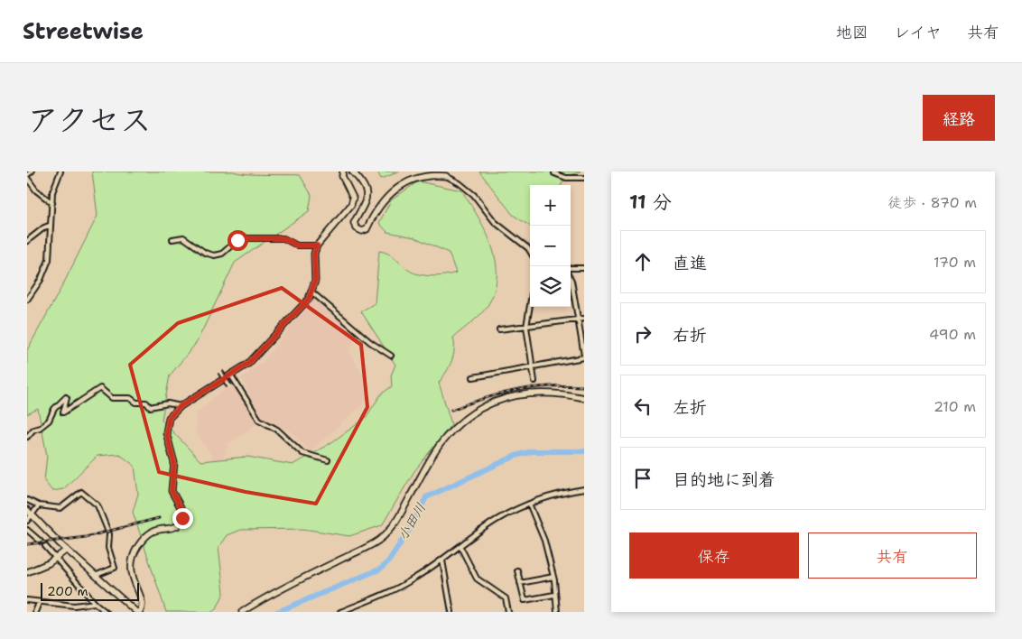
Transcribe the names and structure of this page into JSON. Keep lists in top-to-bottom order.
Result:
{
  "water": ["小田川"],
  "scale_bar": "200 m",
  "page": {
    "header": "Streetwise",
    "nav": ["地図", "レイヤ", "共有"],
    "title": "アクセス",
    "buttons": [
      "経路",
      ["保存", "共有"]
    ],
    "heading": ["11 分", "徒歩 · 870 m"],
    "map_buttons": ["+", "−"],
    "list": [
      ["直進", "170 m"],
      ["右折", "490 m"],
      ["左折", "210 m"],
      "目的地に到着"
    ],
    "scale": "200 m"
  }
}
